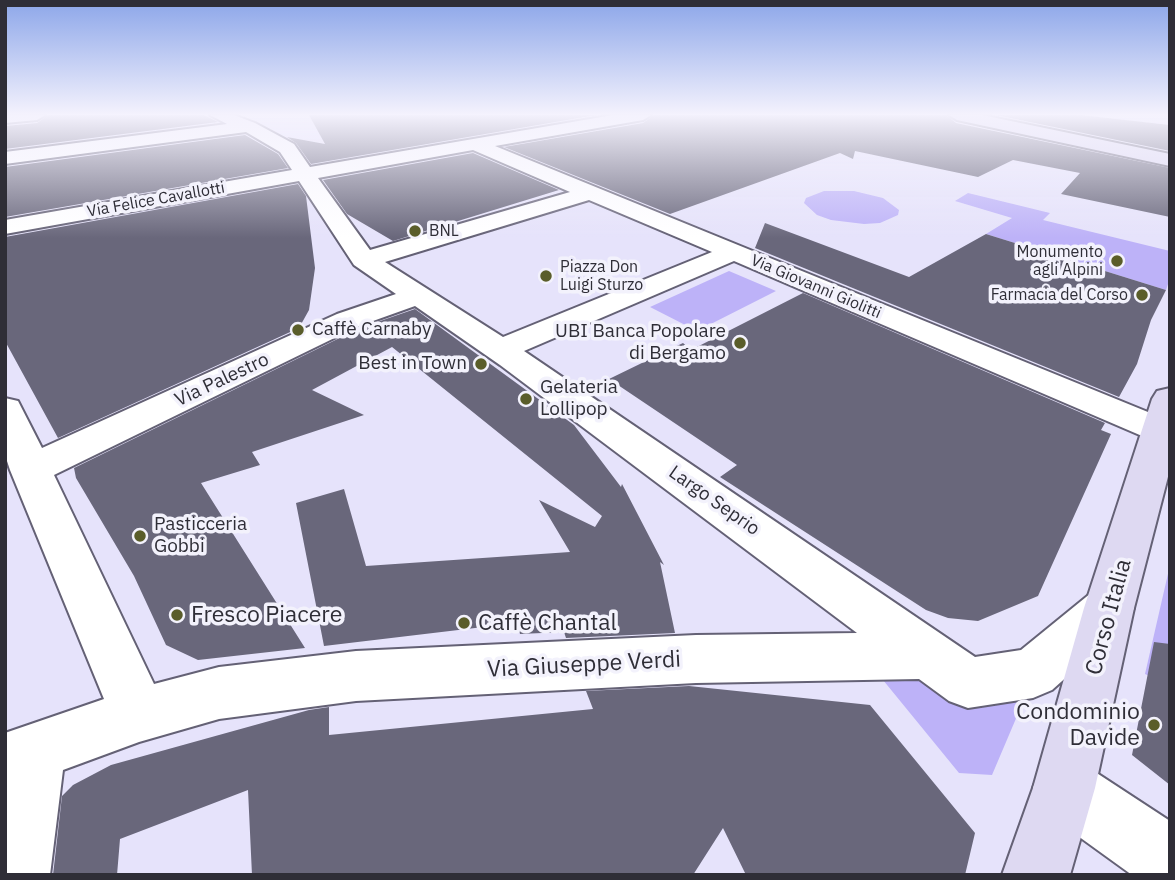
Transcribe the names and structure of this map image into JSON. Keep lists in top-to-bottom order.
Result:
{
  "streets": {
    "street": [
      "Via Felice Cavallotti",
      "Via Giovanni Giolitti",
      "Via Palestro",
      "Largo Seprio",
      "Corso Italia",
      "Via Giuseppe Verdi"
    ]
  },
  "crossings": [
    ["Via Giovanni Giolitti", "Corso Italia"],
    ["Largo Seprio", "Via Giuseppe Verdi"]
  ],
  "places": [
    "BNL",
    "Monumento agli Alpini",
    "Piazza Don Luigi Sturzo",
    "Farmacia del Corso",
    "Caffè Carnaby",
    "UBI Banca Popolare di Bergamo",
    "Best in Town",
    "Gelateria Lollipop",
    "Pasticceria Gobbi",
    "Fresco Piacere",
    "Caffè Chantal",
    "Condominio Davide"
  ]
}
